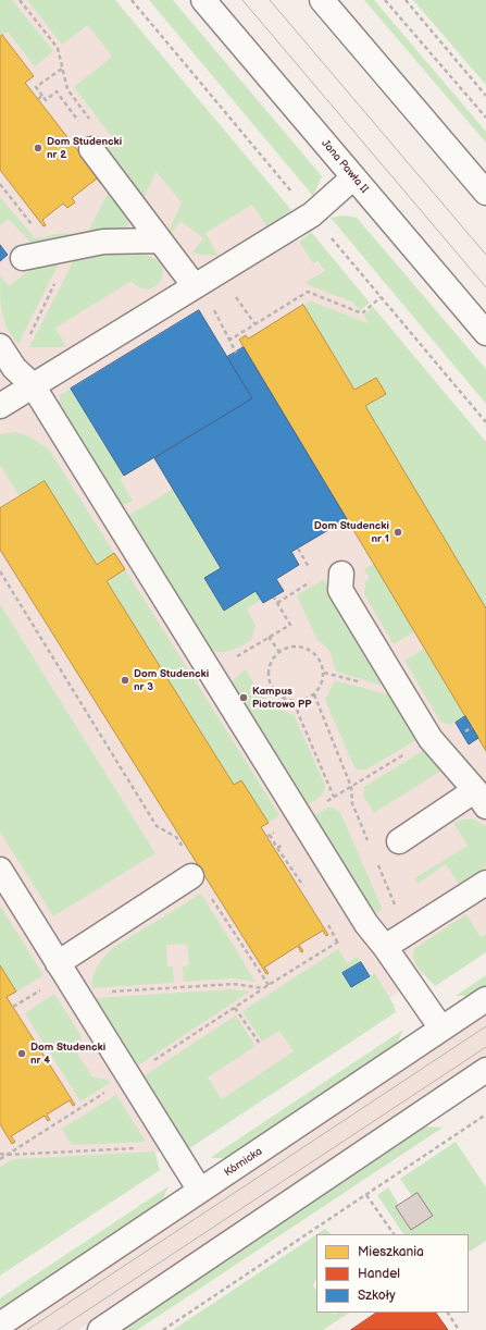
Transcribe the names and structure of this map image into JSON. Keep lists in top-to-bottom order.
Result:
{
  "streets": {
    "street": ["Jana Pawła II", "Kórnicka"]
  },
  "places": [
    "Dom Studencki nr 2",
    "Dom Studencki nr 1",
    "Dom Studencki nr 3",
    "Kampus Piotrowo PP",
    "Dom Studencki nr 4"
  ],
  "legend": ["Mieszkania", "Handel", "Szkoły"]
}
